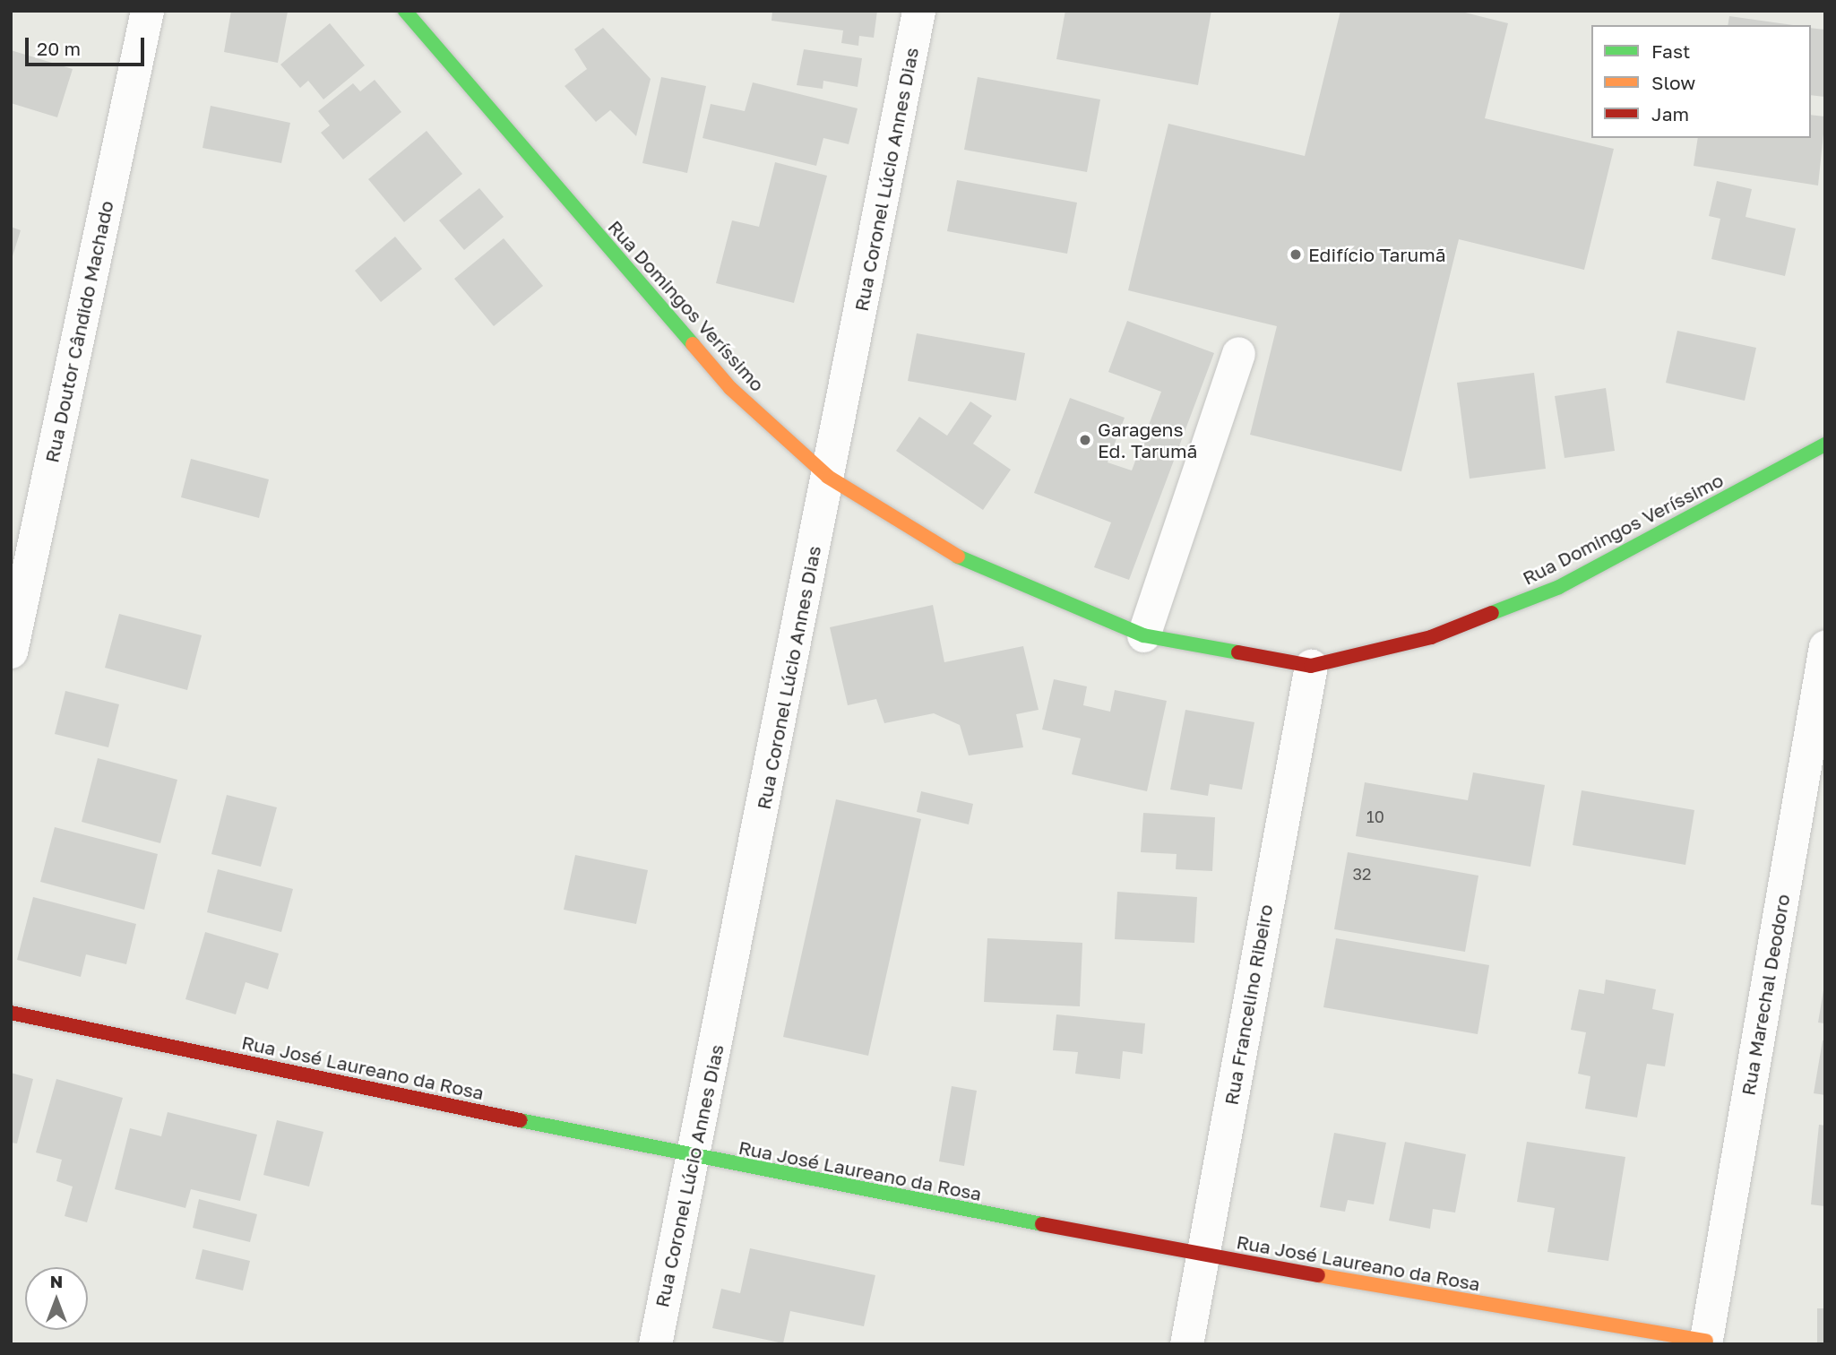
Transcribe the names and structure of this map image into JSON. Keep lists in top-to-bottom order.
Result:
{
  "streets": {
    "street": [
      "Rua Coronel Lúcio Annes Dias",
      "Rua Domingos Veríssimo",
      "Rua Doutor Cândido Machado",
      "Rua Marechal Deodoro",
      "Rua Francelino Ribeiro",
      "Rua José Laureano da Rosa"
    ]
  },
  "crossings": [
    ["Rua Coronel Lúcio Annes Dias", "Rua Domingos Veríssimo"],
    ["Rua Coronel Lúcio Annes Dias", "Rua José Laureano da Rosa"],
    ["Rua Domingos Veríssimo", "Rua Francelino Ribeiro"],
    ["Rua Marechal Deodoro", "Rua José Laureano da Rosa"],
    ["Rua Francelino Ribeiro", "Rua José Laureano da Rosa"]
  ],
  "places": ["Edifício Tarumã", "Garagens Ed. Tarumã"],
  "house_numbers": ["10", "32"],
  "legend": ["Fast", "Slow", "Jam"],
  "scale_bar": "20 m",
  "north": "top"
}
